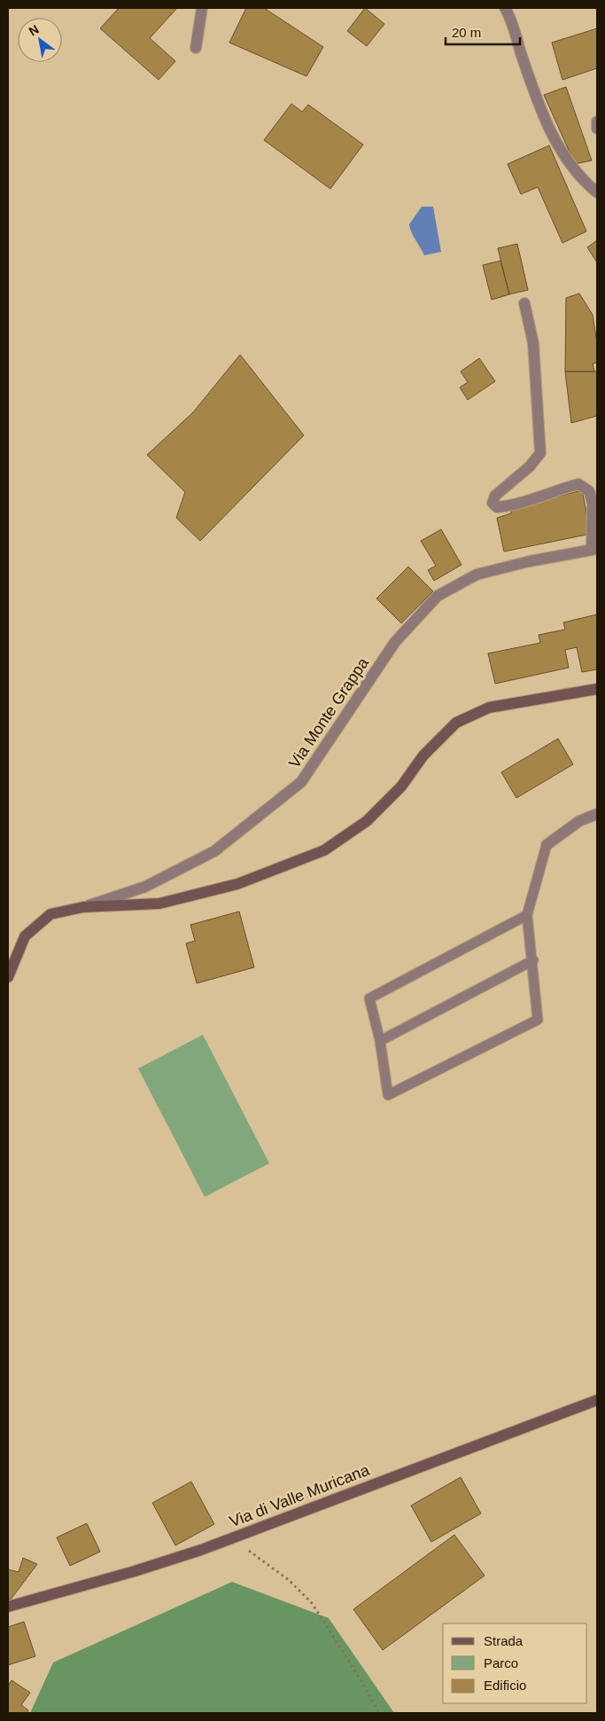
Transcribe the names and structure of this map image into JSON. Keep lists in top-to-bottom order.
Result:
{
  "streets": {
    "street": ["Via Monte Grappa", "Via di Valle Muricana"]
  },
  "legend": ["Strada", "Parco", "Edificio"],
  "scale_bar": "20 m",
  "north": "top left"
}
